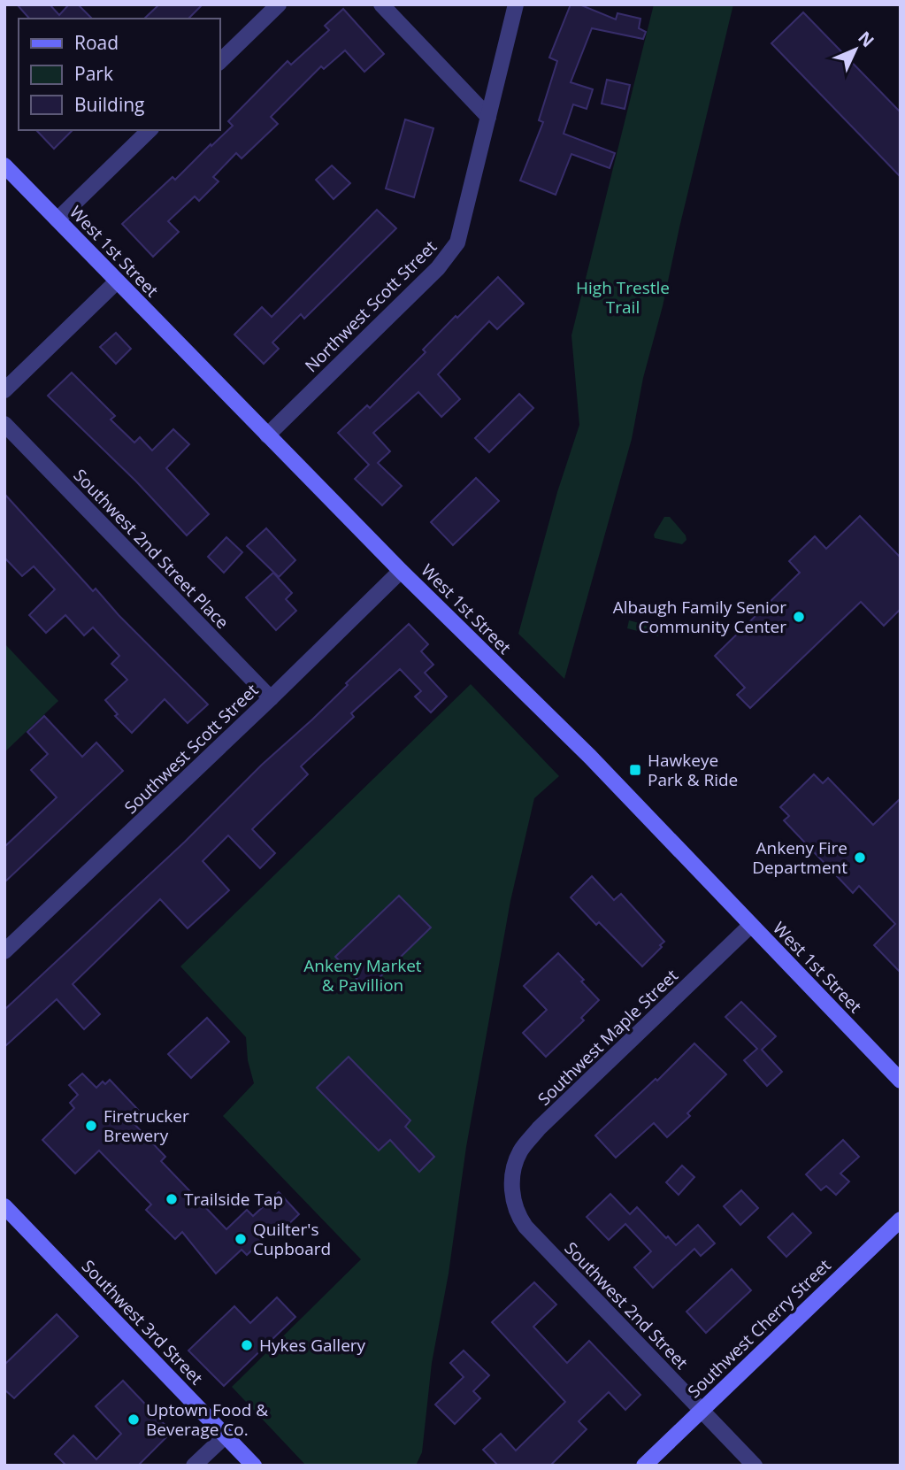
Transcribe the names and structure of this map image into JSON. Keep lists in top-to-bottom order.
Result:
{
  "streets": {
    "main road": ["West 1st Street", "Southwest 3rd Street", "Southwest Cherry Street"],
    "street": [
      "Northwest Scott Street",
      "Southwest 2nd Street Place",
      "Southwest Scott Street",
      "Southwest Maple Street",
      "Southwest 2nd Street"
    ]
  },
  "crossings": [
    ["West 1st Street", "Northwest Scott Street"],
    ["West 1st Street", "Southwest Scott Street"],
    ["West 1st Street", "Southwest Maple Street"],
    ["Southwest 2nd Street Place", "Southwest Scott Street"],
    ["Southwest Maple Street", "Southwest 2nd Street"],
    ["Southwest 2nd Street", "Southwest Cherry Street"]
  ],
  "parks": ["High Trestle Trail", "Ankeny Market & Pavillion"],
  "places": {
    "other": [
      "Albaugh Family Senior Community Center",
      "Ankeny Fire Department",
      "Firetrucker Brewery",
      "Trailside Tap",
      "Quilter's Cupboard",
      "Hykes Gallery",
      "Uptown Food & Beverage Co."
    ],
    "transit": ["Hawkeye Park & Ride"]
  },
  "legend": ["Road", "Park", "Building"],
  "north": "top right"
}
